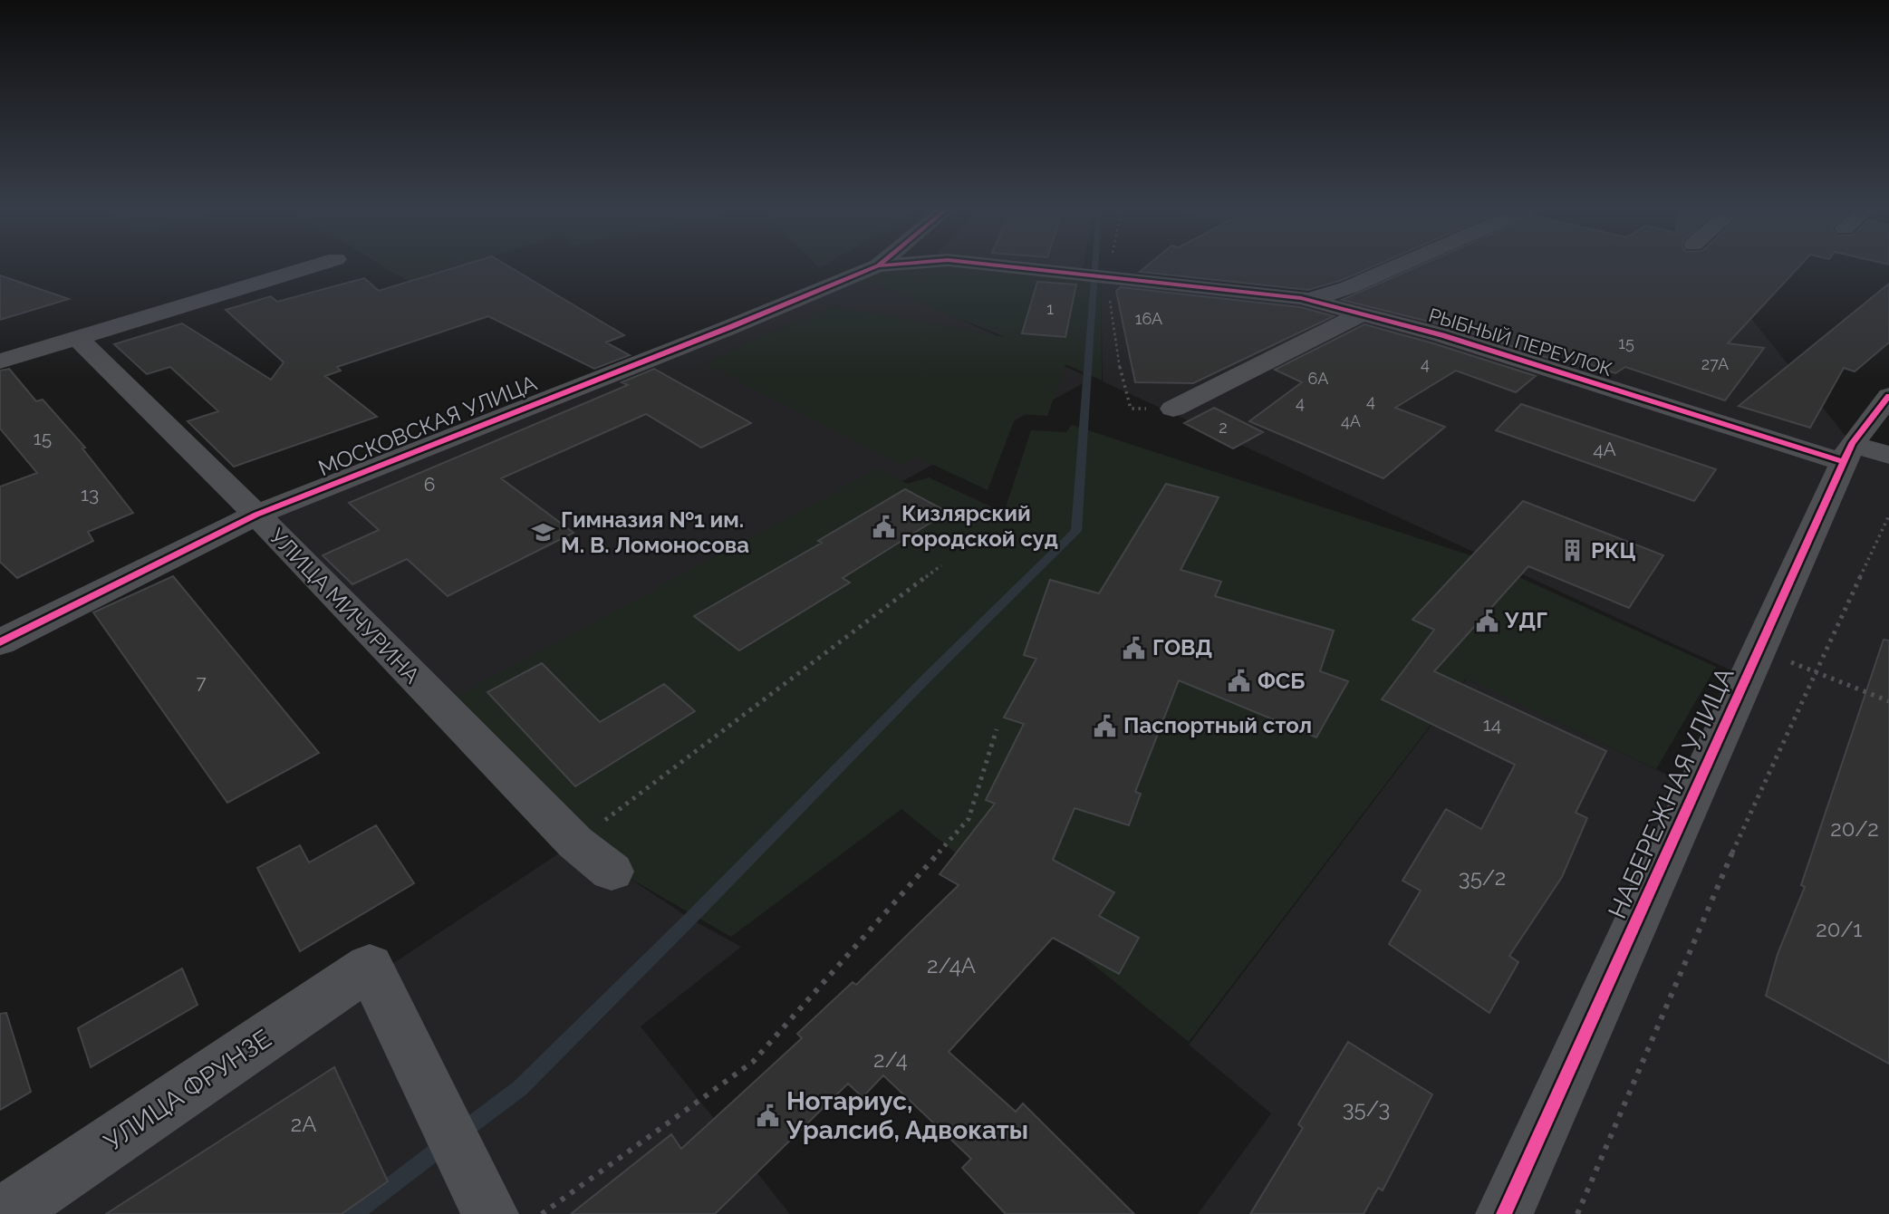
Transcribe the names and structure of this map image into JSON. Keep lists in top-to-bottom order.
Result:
{
  "streets": {
    "street": [
      "РЫБНЫЙ ПЕРЕУЛОК",
      "МОСКОВСКАЯ УЛИЦА",
      "УЛИЦА МИЧУРИНА",
      "НАБЕРЕЖНАЯ УЛИЦА",
      "УЛИЦА ФРУНЗЕ"
    ]
  },
  "crossings": [
    ["РЫБНЫЙ ПЕРЕУЛОК", "НАБЕРЕЖНАЯ УЛИЦА"],
    ["МОСКОВСКАЯ УЛИЦА", "УЛИЦА МИЧУРИНА"]
  ],
  "places": {
    "public building": [
      "Кизлярский городской суд",
      "УДГ",
      "ГОВД",
      "ФСБ",
      "Паспортный стол",
      "Нотариус, Уралсиб, Адвокаты"
    ],
    "school or university": ["Гимназия №1 им. М. В. Ломоносова"],
    "building": ["РКЦ"]
  },
  "house_numbers": [
    "1",
    "16А",
    "15",
    "4",
    "27А",
    "6А",
    "4",
    "4",
    "4А",
    "2",
    "15",
    "4А",
    "6",
    "13",
    "7",
    "14",
    "20/2",
    "35/2",
    "20/1",
    "2/4А",
    "2/4",
    "35/3",
    "2А"
  ]
}
